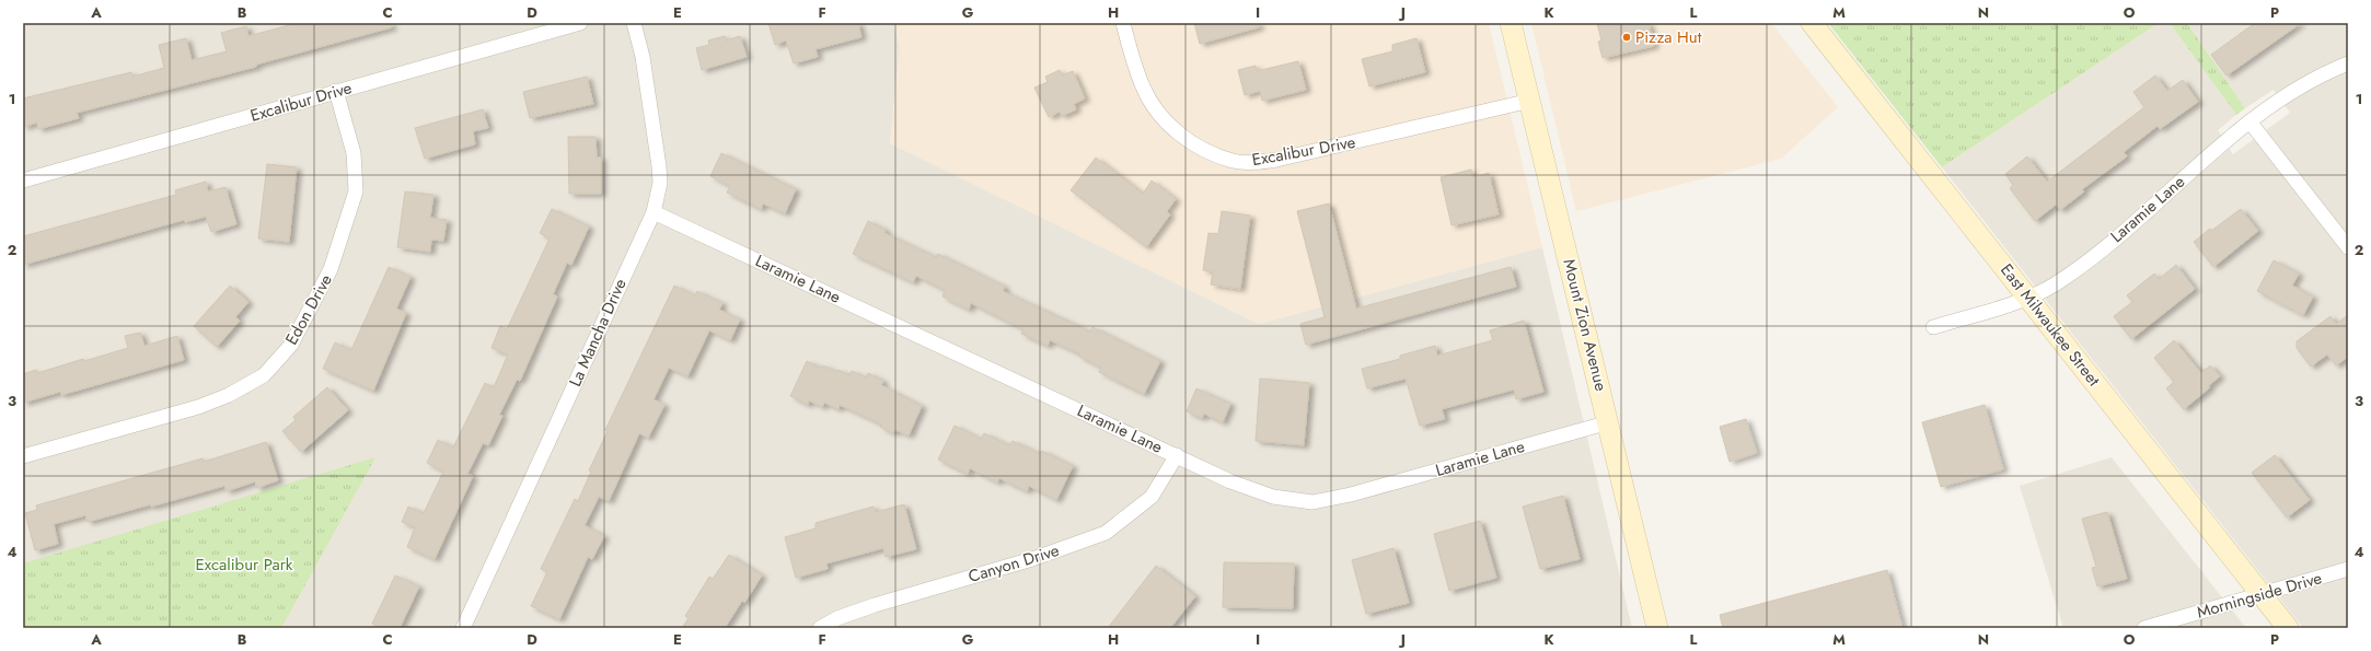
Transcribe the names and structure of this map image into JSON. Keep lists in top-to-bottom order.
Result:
{
  "streets": {
    "main road": ["Mount Zion Avenue", "East Milwaukee Street"],
    "street": [
      "Excalibur Drive",
      "Laramie Lane",
      "Edon Drive",
      "La Mancha Drive",
      "Canyon Drive",
      "Morningside Drive"
    ]
  },
  "crossings": [
    ["Excalibur Drive", "Edon Drive"],
    ["Excalibur Drive", "Mount Zion Avenue"],
    ["Laramie Lane", "Mount Zion Avenue"],
    ["Laramie Lane", "East Milwaukee Street"],
    ["Laramie Lane", "La Mancha Drive"],
    ["Laramie Lane", "Canyon Drive"],
    ["East Milwaukee Street", "Morningside Drive"]
  ],
  "parks": ["Excalibur Park"],
  "places": ["Pizza Hut"],
  "grid": {
    "columns": [
      "A",
      "B",
      "C",
      "D",
      "E",
      "F",
      "G",
      "H",
      "I",
      "J",
      "K",
      "L",
      "M",
      "N",
      "O",
      "P"
    ],
    "rows": [
      "1",
      "2",
      "3",
      "4"
    ]
  }
}
